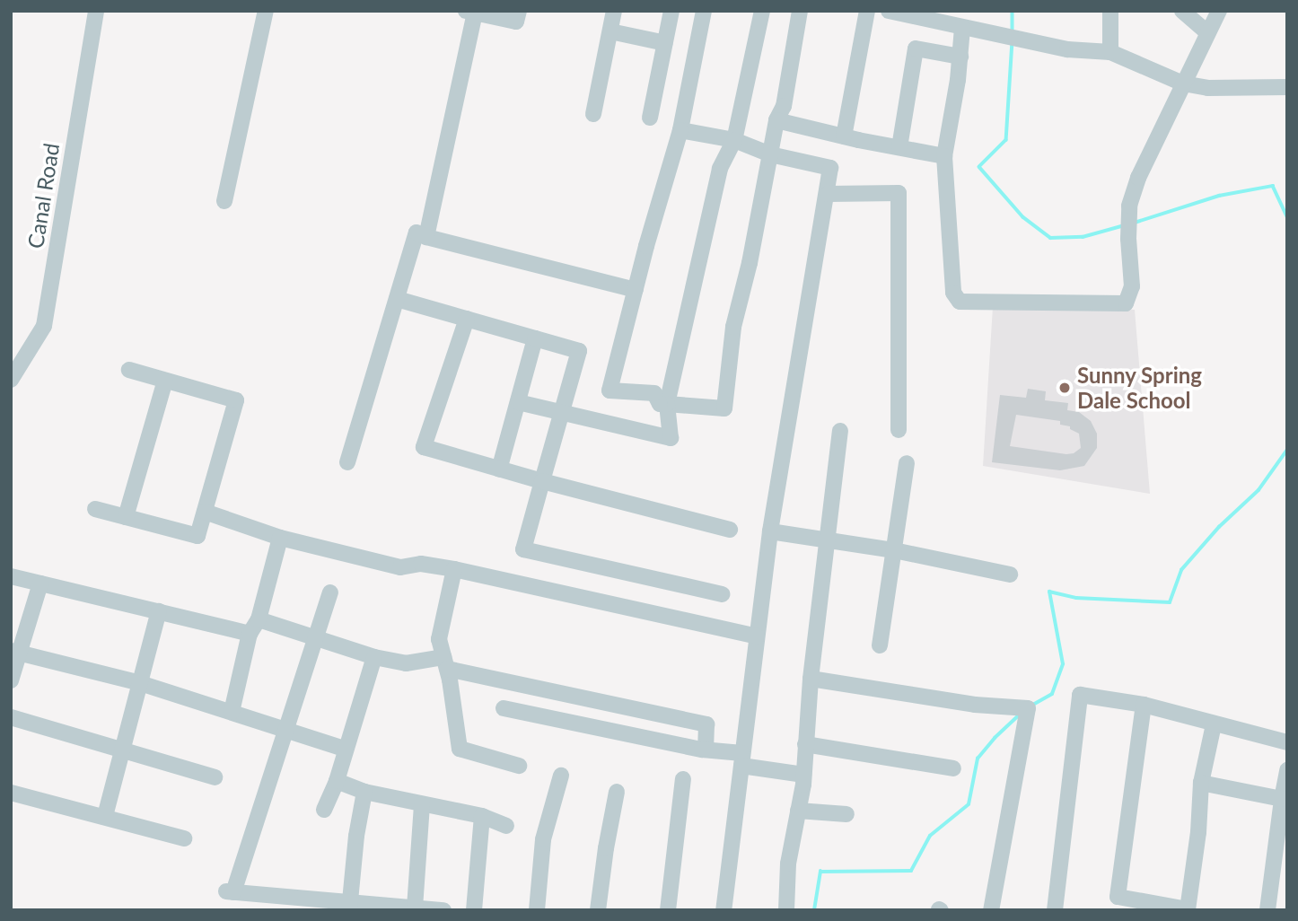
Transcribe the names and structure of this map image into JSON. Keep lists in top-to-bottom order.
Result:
{
  "streets": {
    "street": ["Canal Road"]
  },
  "places": ["Sunny Spring Dale School"]
}
